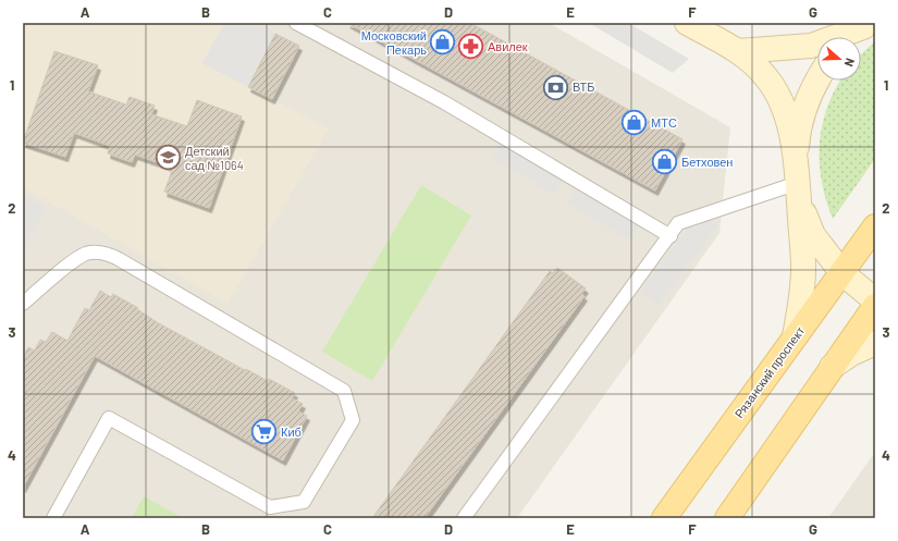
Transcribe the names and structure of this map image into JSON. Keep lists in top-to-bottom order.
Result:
{
  "streets": {
    "main road": ["Рязанский проспект"]
  },
  "places": {
    "shop": ["Московский Пекарь", "МТС", "Бетховен"],
    "pharmacy": ["Авилек"],
    "bank": ["ВТБ"],
    "school or university": ["Детский сад №1064"],
    "supermarket": ["Киб"]
  },
  "north": "right",
  "grid": {
    "columns": [
      "A",
      "B",
      "C",
      "D",
      "E",
      "F",
      "G"
    ],
    "rows": [
      "1",
      "2",
      "3",
      "4"
    ]
  }
}
